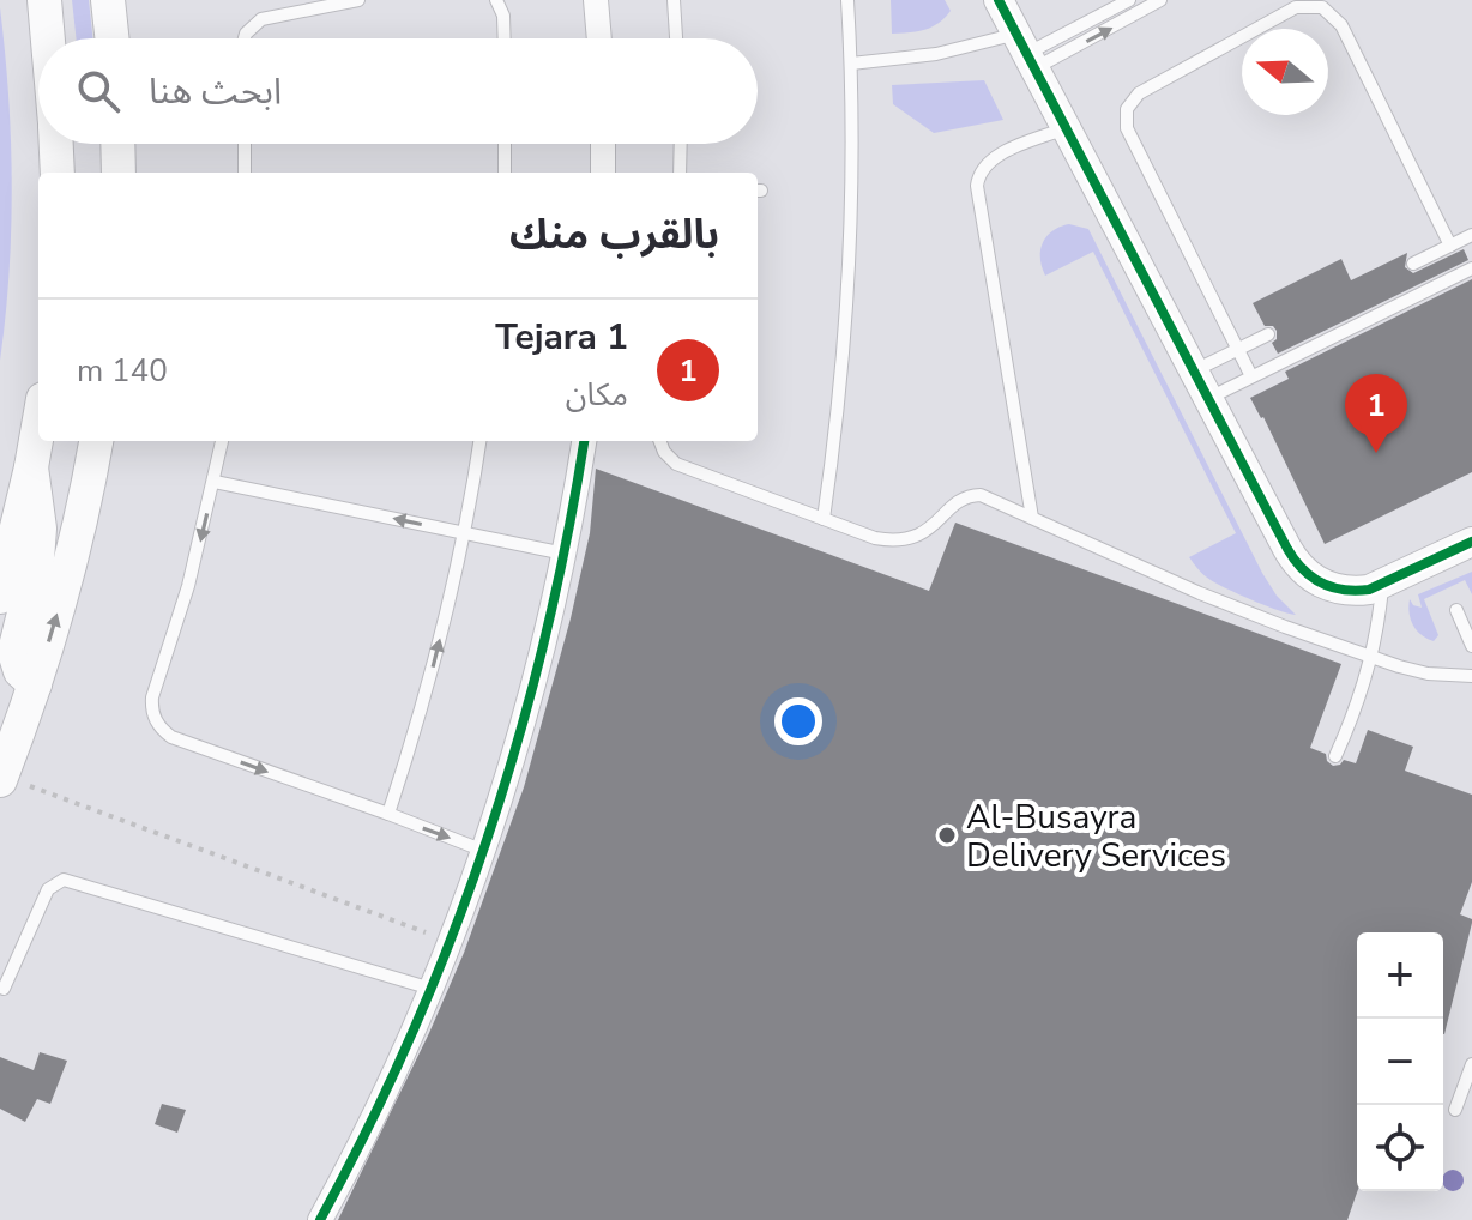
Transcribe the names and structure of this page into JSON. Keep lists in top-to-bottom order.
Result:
{
  "places": ["Al-Busayra Delivery Services"],
  "north": "left",
  "page": {
    "search": "ابحث هنا",
    "heading": "بالقرب منك",
    "list": [
      {
        "mark": "1",
        "name": "Tejara 1",
        "note": "مكان",
        "value": "140 m"
      }
    ],
    "pins": "1",
    "map_buttons": ["+", "−"]
  }
}
